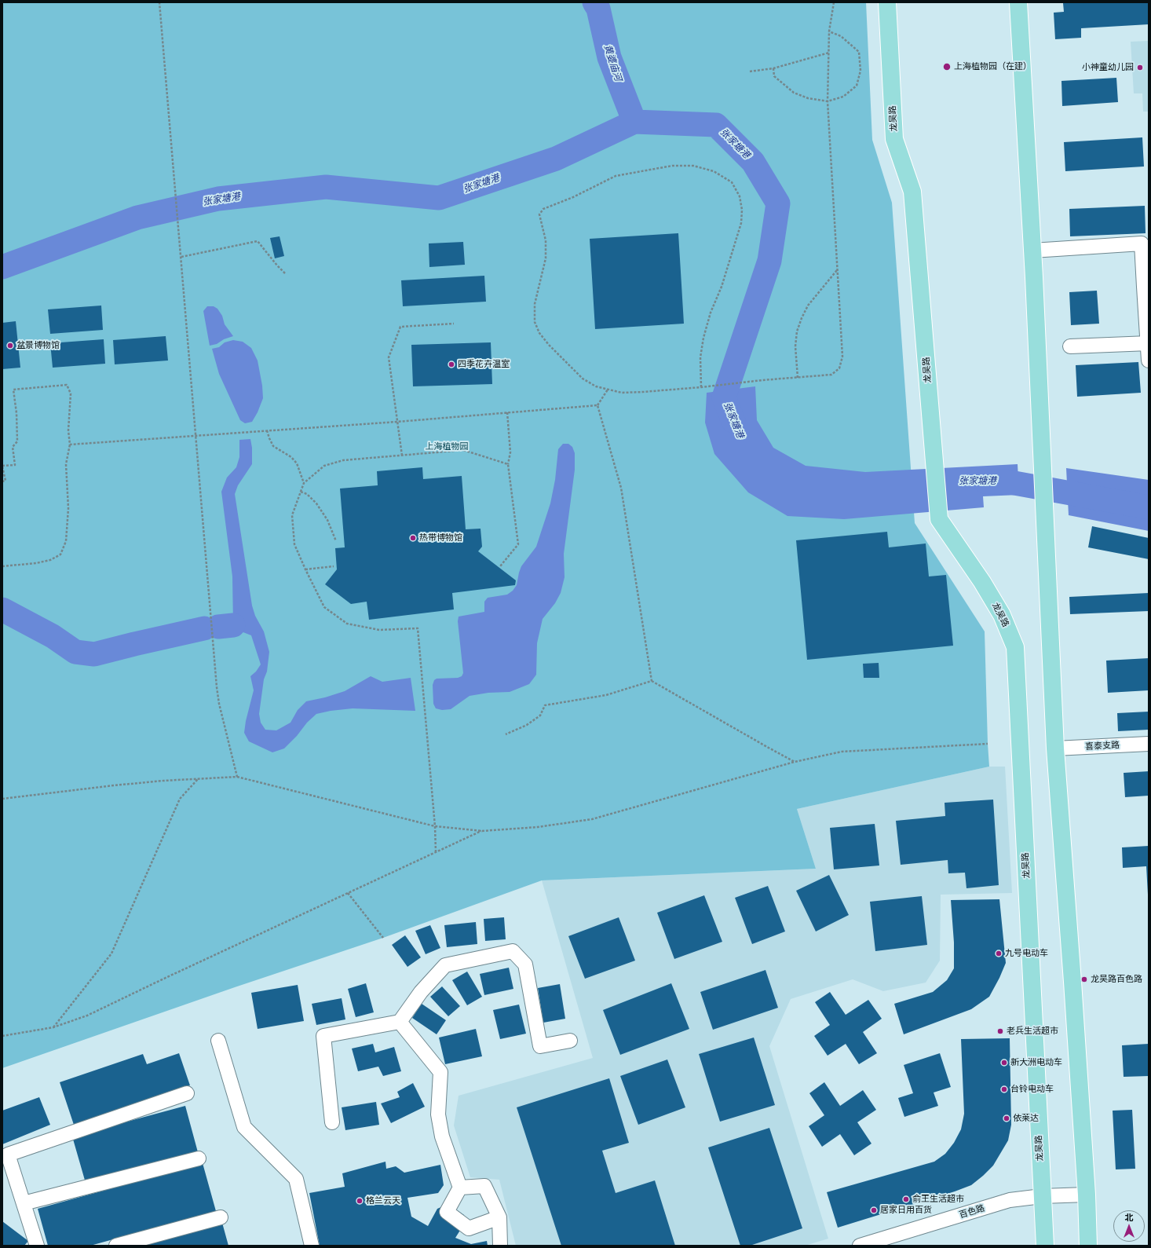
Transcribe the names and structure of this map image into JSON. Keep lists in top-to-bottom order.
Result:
{
  "streets": {
    "main road": ["龙吴路"],
    "street": ["喜泰支路", "百色路"]
  },
  "crossings": [
    ["龙吴路", "百色路"]
  ],
  "water": ["黄婆庙河", "张家塘港"],
  "parks": ["上海植物园"],
  "places": [
    "上海植物园（在建）",
    "小神童幼儿园",
    "盆景博物馆",
    "四季花卉温室",
    "热带博物馆",
    "九号电动车",
    "龙吴路百色路",
    "老兵生活超市",
    "新大洲电动车",
    "台铃电动车",
    "依莱达",
    "俞王生活超市",
    "格兰云天",
    "居家日用百货"
  ],
  "north": "top"
}
